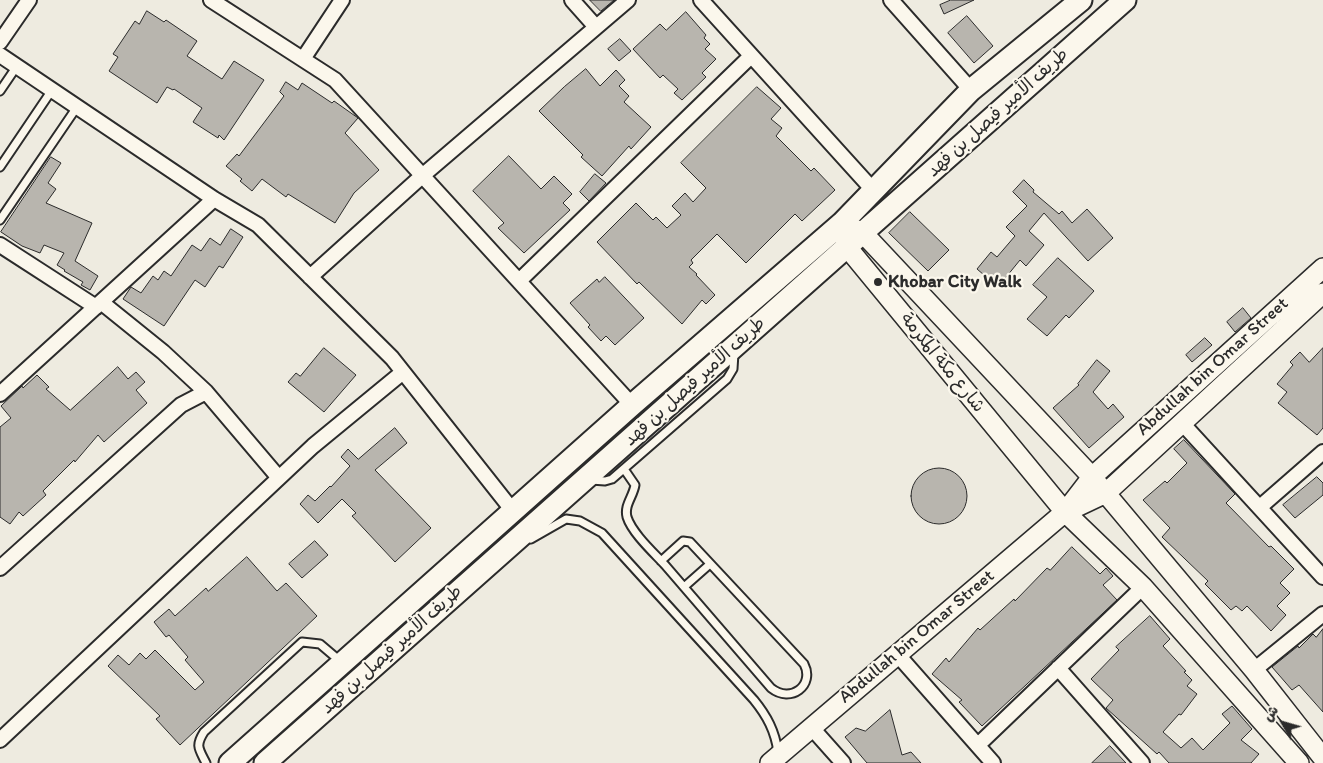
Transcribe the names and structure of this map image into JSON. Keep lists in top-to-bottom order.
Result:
{
  "streets": {
    "main road": ["طريف الأمير فيصل بن فهد", "شارع مكة المكرمة", "Abdullah bin Omar Street"]
  },
  "crossings": [
    ["طريف الأمير فيصل بن فهد", "شارع مكة المكرمة"],
    ["شارع مكة المكرمة", "Abdullah bin Omar Street"]
  ],
  "places": ["Khobar City Walk"],
  "north": "top left"
}
